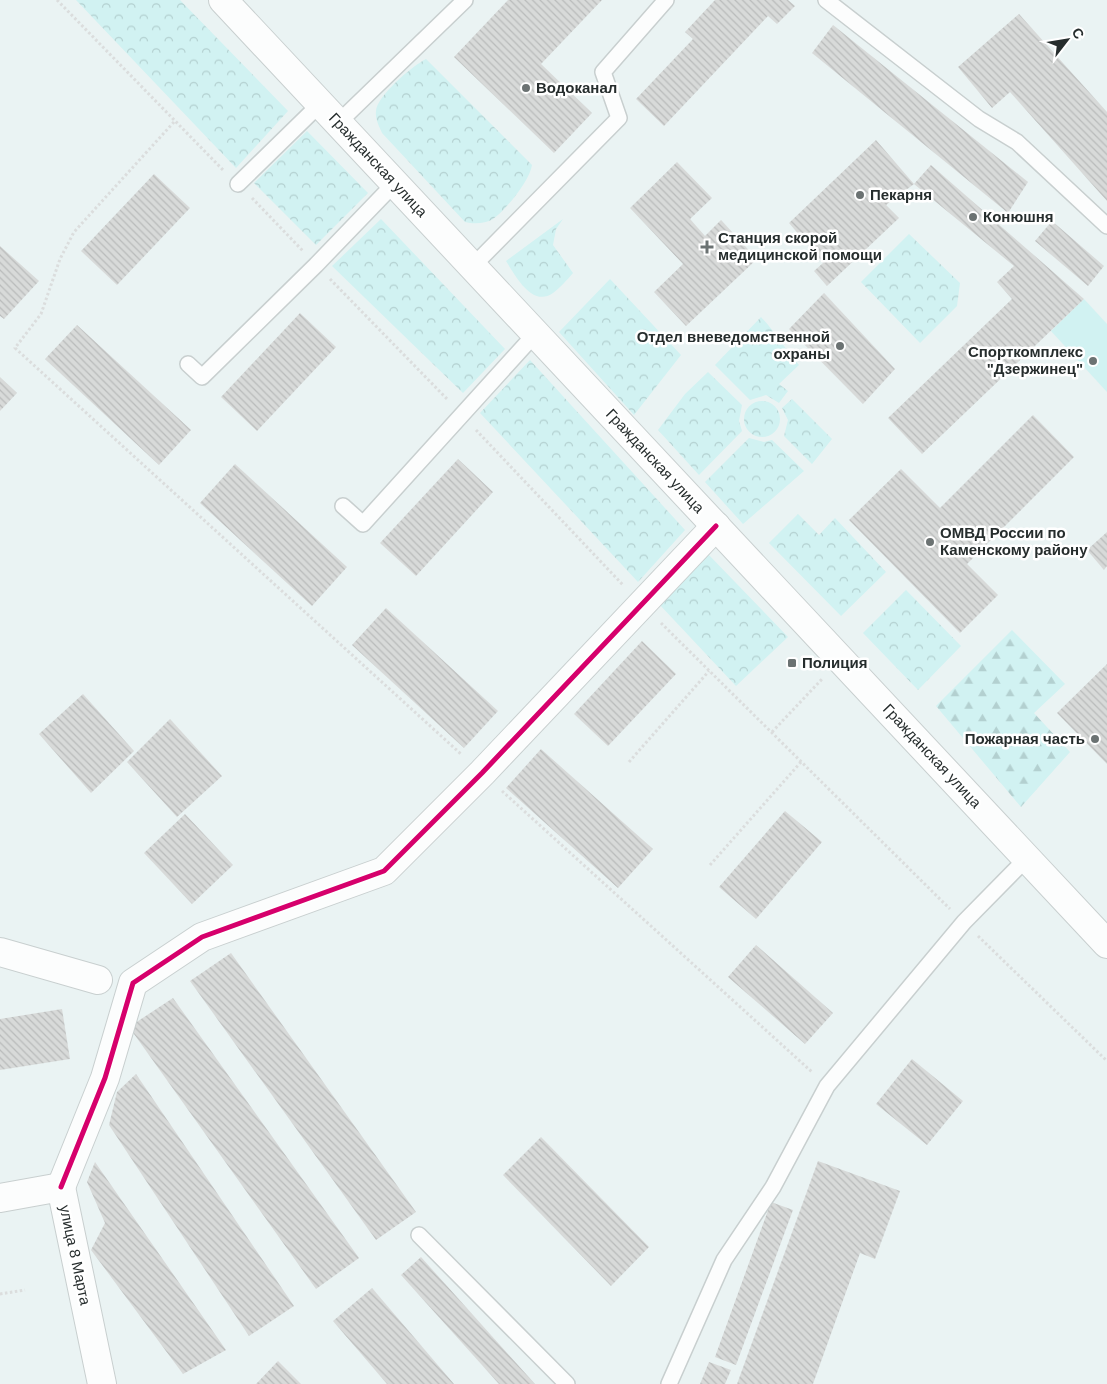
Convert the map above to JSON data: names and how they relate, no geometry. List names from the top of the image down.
{
  "streets": {
    "street": ["Гражданская улица", "улица 8 Марта"]
  },
  "places": {
    "other": [
      "Водоканал",
      "Пекарня",
      "Конюшня",
      "Отдел вневедомственной охраны",
      "Спорткомплекс \"Дзержинец\"",
      "ОМВД России по Каменскому району",
      "Пожарная часть"
    ],
    "health": ["Станция скорой медицинской помощи"],
    "transit": ["Полиция"]
  },
  "north": "top right"
}
